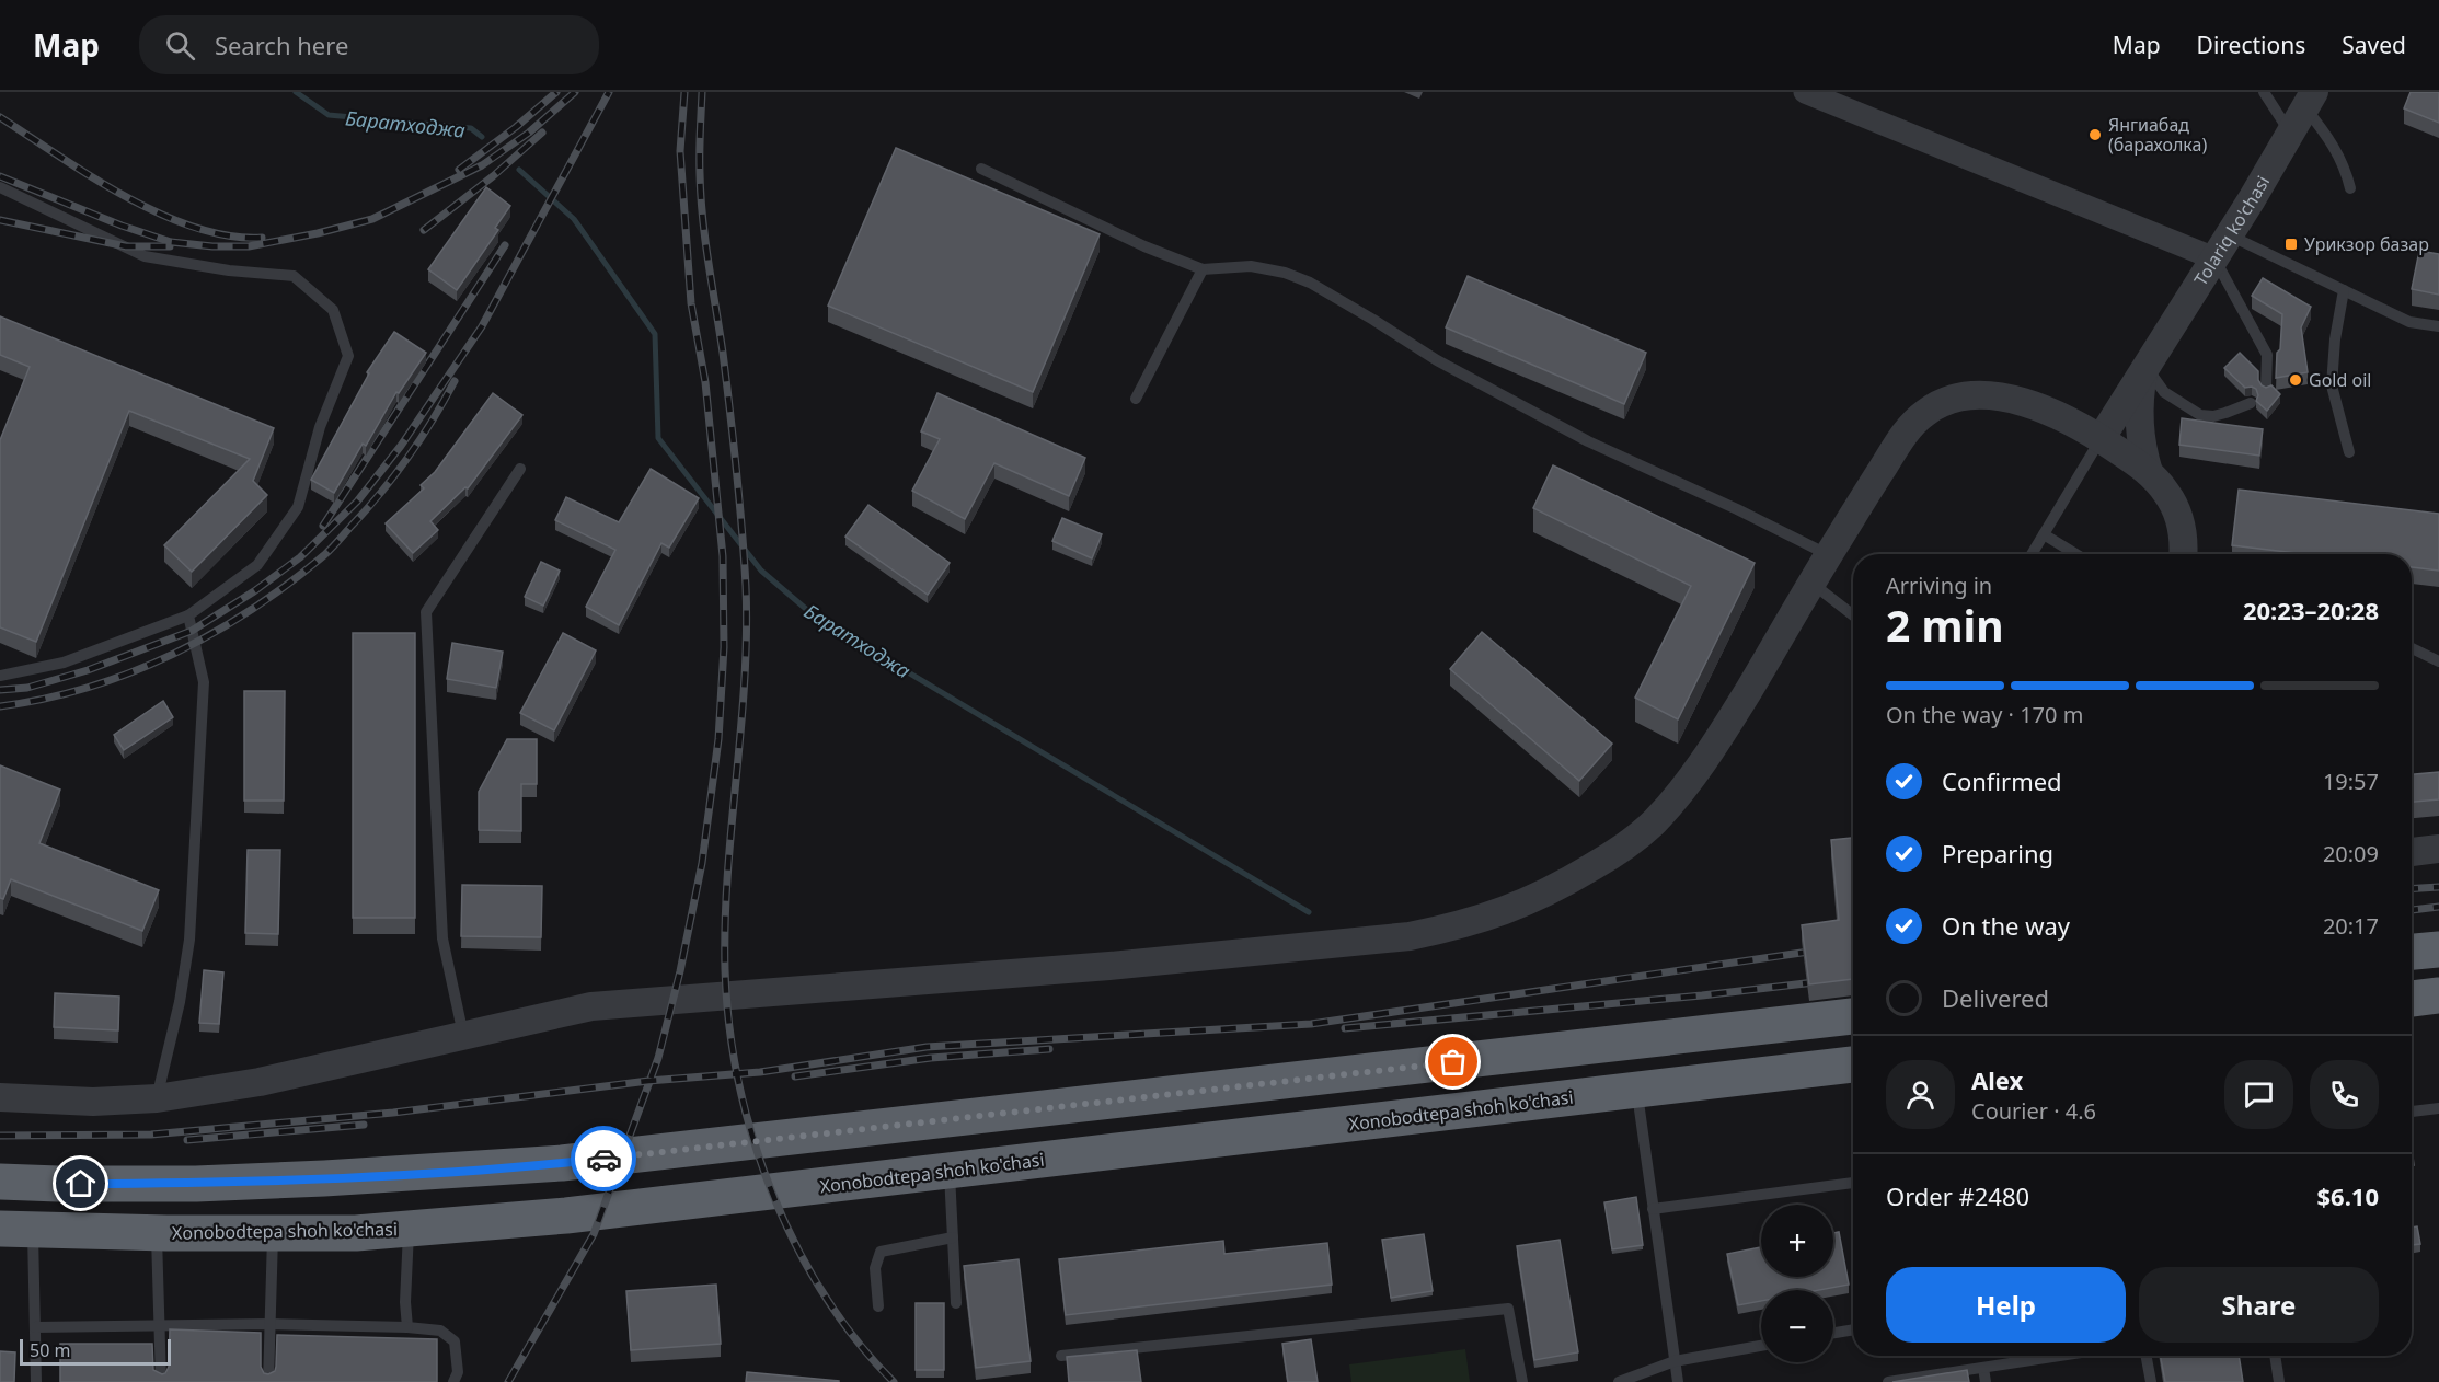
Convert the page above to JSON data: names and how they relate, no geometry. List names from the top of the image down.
{
  "streets": {
    "highway": ["Xonobodtepa shoh ko'chasi"],
    "street": ["Tolariq ko'chasi"]
  },
  "water": ["Баратходжа"],
  "places": {
    "other": ["Янгиабад (барахолка)", "Gold oil"],
    "transit": ["Урикзор базар"]
  },
  "scale_bar": "50 m",
  "page": {
    "header": "Map",
    "search": "Search here",
    "nav": ["Map", "Directions", "Saved"],
    "heading": ["2 min", "Arriving in", "20:23–20:28"],
    "panel": [
      "Alex",
      "Courier · 4.6",
      "Order #2480",
      "$6.10"
    ],
    "bar": "On the way · 170 m",
    "list": [
      ["Confirmed", "19:57"],
      ["Preparing", "20:09"],
      ["On the way", "20:17"],
      "Delivered"
    ],
    "map_buttons": ["+", "−"],
    "buttons": ["Help", "Share"],
    "scale": "50 m"
  }
}
